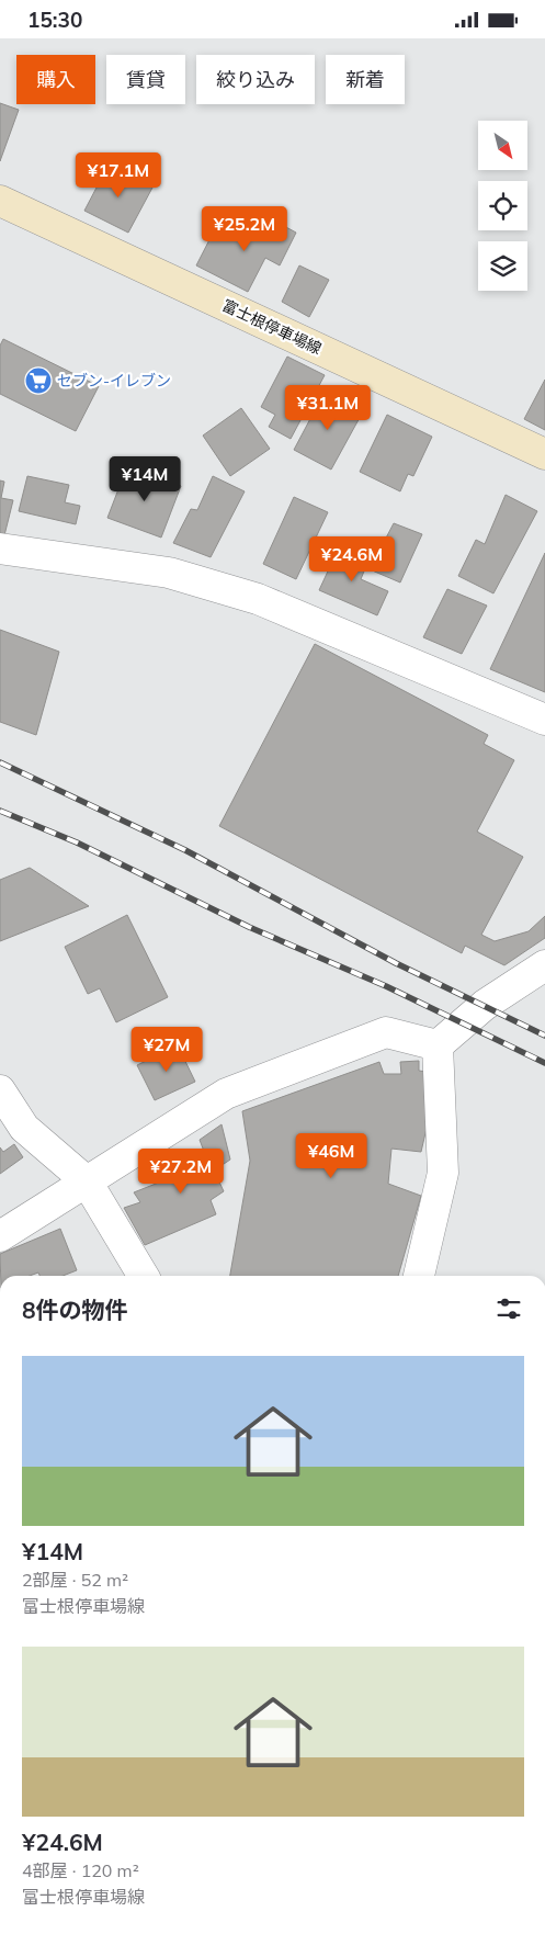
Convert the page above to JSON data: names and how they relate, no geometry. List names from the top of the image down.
{
  "streets": {
    "main road": ["富士根停車場線"]
  },
  "places": {
    "supermarket": ["セブン-イレブン"]
  },
  "north": "bottom right",
  "page": {
    "status": "15:30",
    "chip": [
      "購入",
      "賃貸",
      "絞り込み",
      "新着"
    ],
    "price": [
      "¥17.1M",
      "¥25.2M",
      "¥31.1M",
      "¥14M",
      "¥24.6M",
      "¥27M",
      "¥46M",
      "¥27.2M"
    ],
    "heading": "8件の物件",
    "list": [
      {
        "name": "¥14M",
        "note": "2部屋 · 52 m² · 富士根停車場線"
      },
      {
        "name": "¥24.6M",
        "note": "4部屋 · 120 m² · 富士根停車場線"
      }
    ]
  }
}
